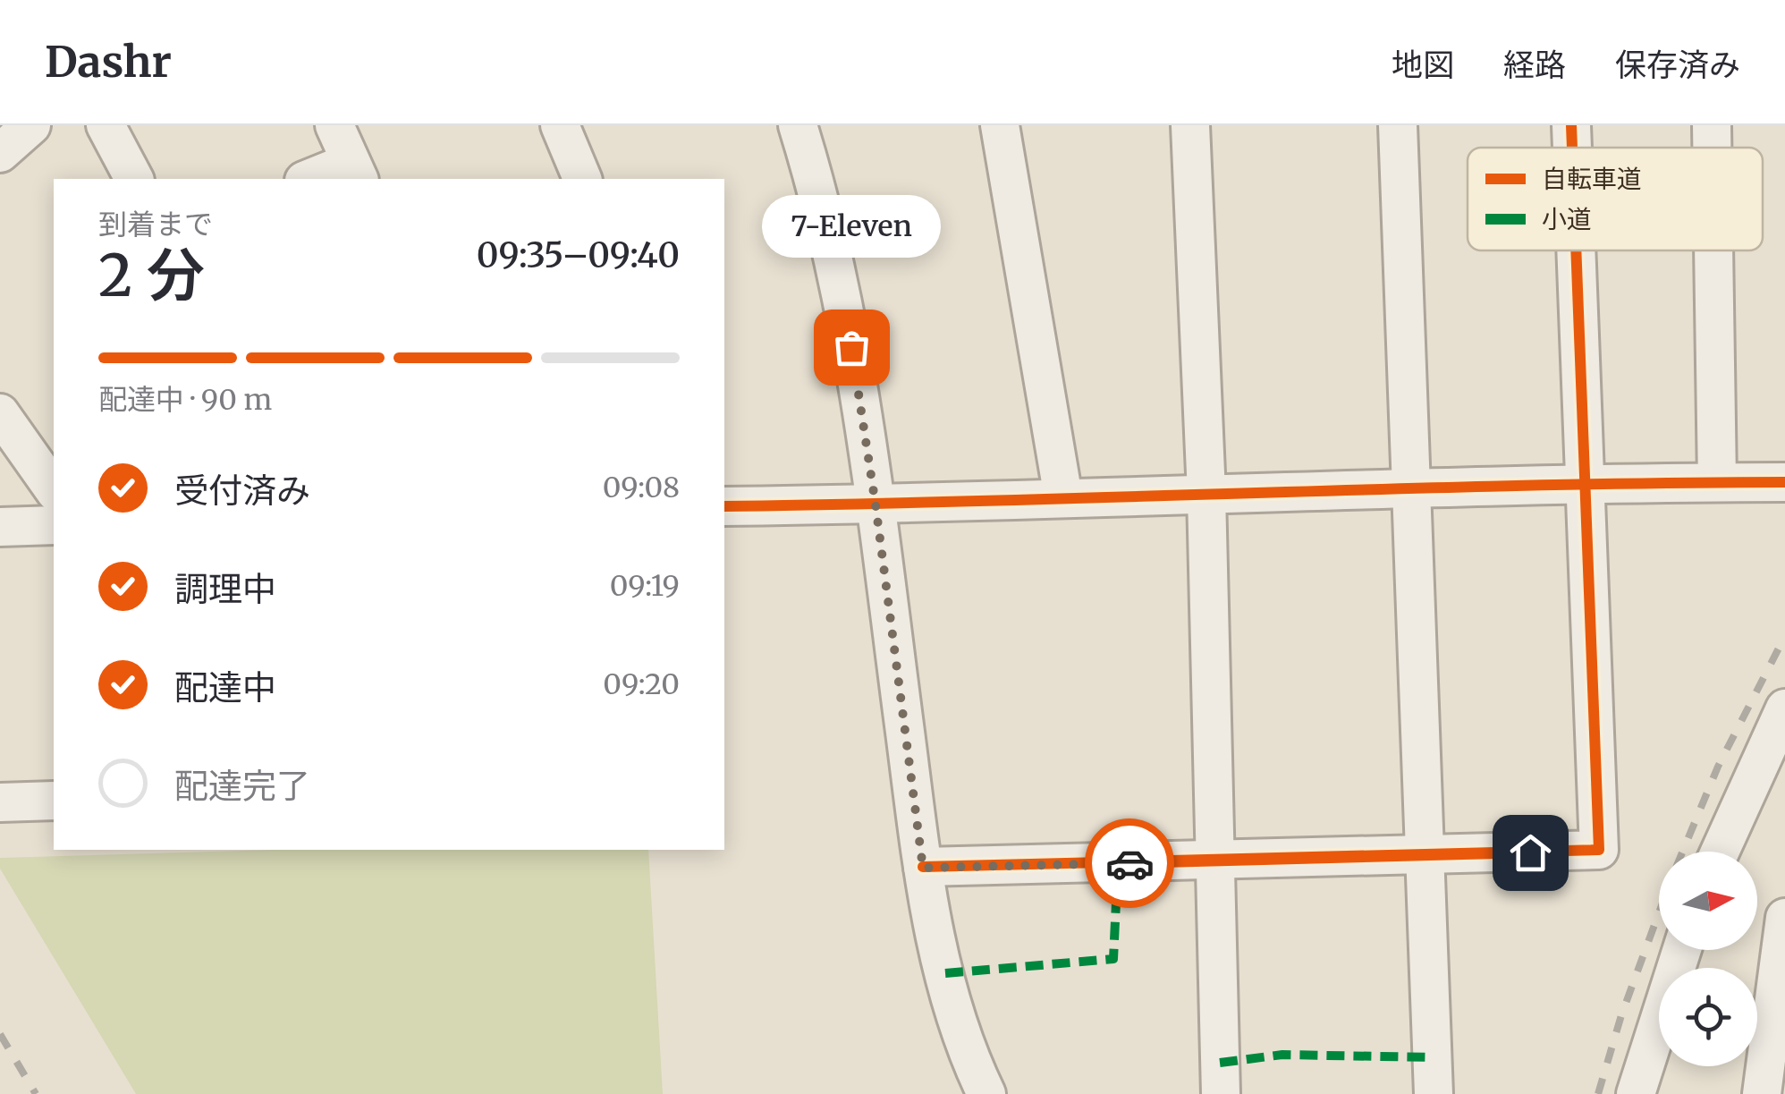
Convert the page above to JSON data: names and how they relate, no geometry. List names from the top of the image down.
{
  "places": ["7-Eleven"],
  "legend": ["自転車道", "小道"],
  "north": "right",
  "page": {
    "header": "Dashr",
    "nav": ["地図", "経路", "保存済み"],
    "heading": ["2 分", "到着まで", "09:35–09:40"],
    "bubble": "7-Eleven",
    "bar": "配達中 · 90 m",
    "list": [
      ["受付済み", "09:08"],
      ["調理中", "09:19"],
      ["配達中", "09:20"],
      "配達完了"
    ]
  }
}
